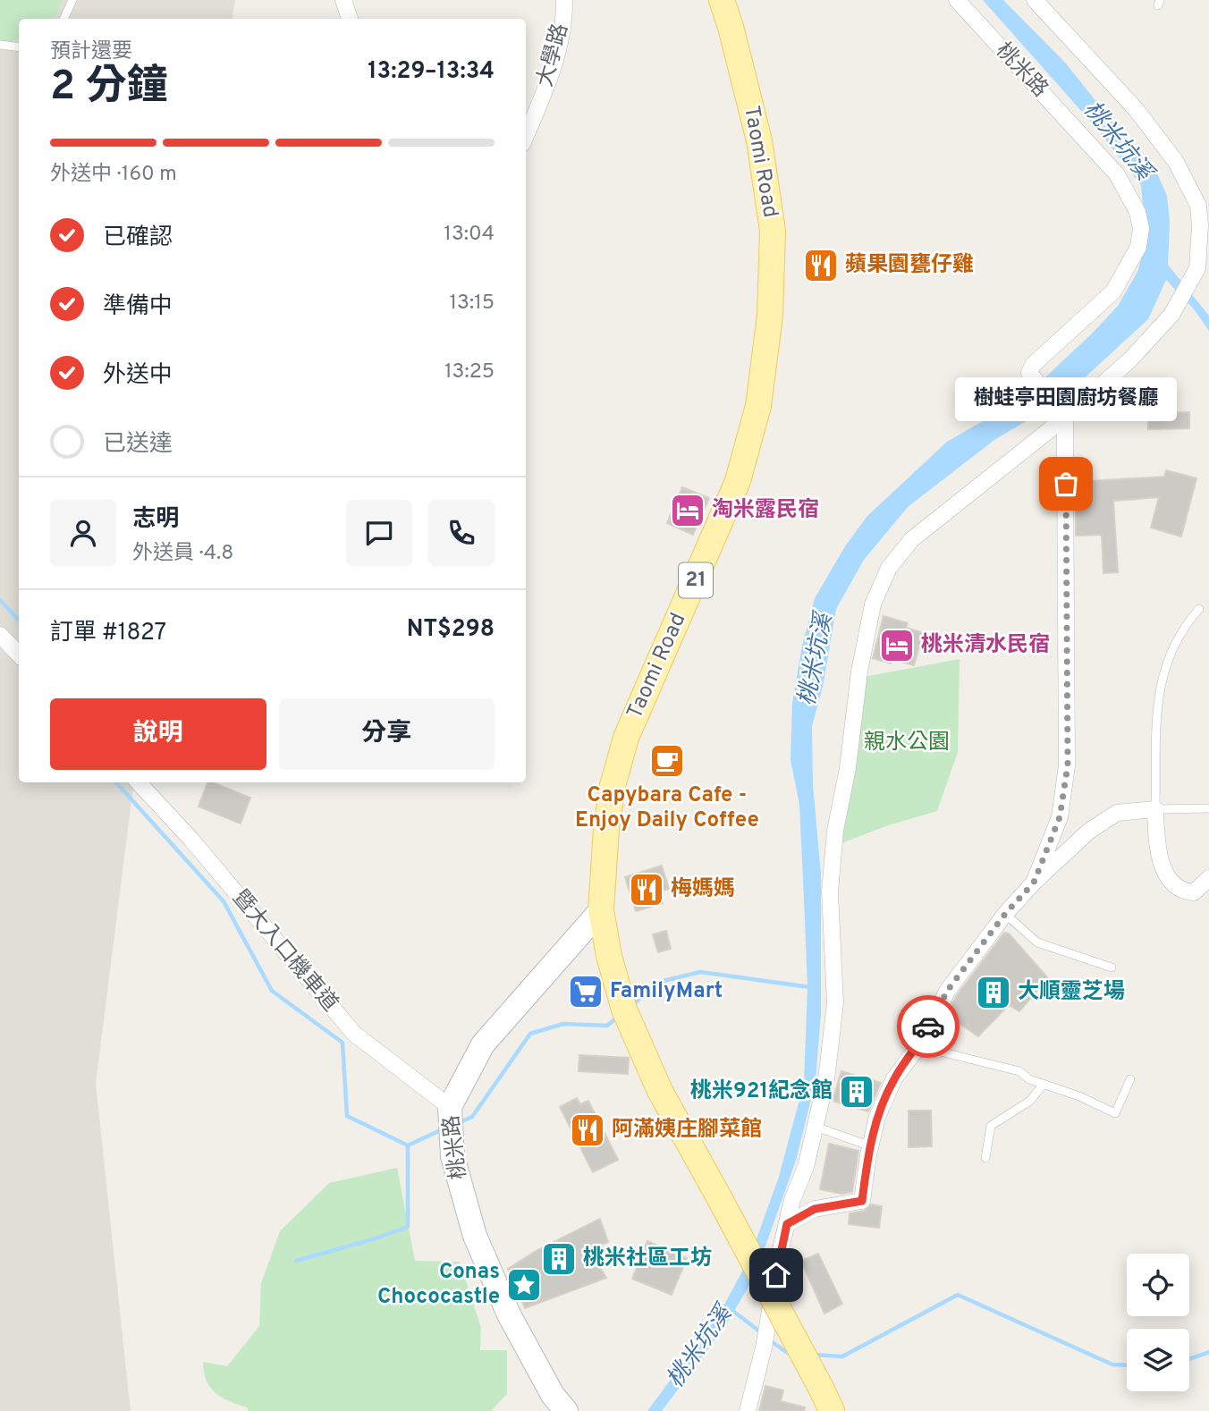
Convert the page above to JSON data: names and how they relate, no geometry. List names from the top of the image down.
{
  "streets": {
    "main road": ["Taomi Road", "21"],
    "street": ["大學路", "桃米路", "暨大入口機車道"]
  },
  "crossings": [
    ["桃米路", "Taomi Road"],
    ["桃米路", "21"],
    ["桃米路", "暨大入口機車道"],
    ["Taomi Road", "21"]
  ],
  "water": ["桃米坑溪"],
  "parks": ["親水公園"],
  "places": {
    "restaurant": ["蘋果園甕仔雞", "梅媽媽", "阿滿姨庄腳菜館"],
    "other": ["樹蛙亭田園廚坊餐廳"],
    "hotel": ["淘米露民宿", "桃米清水民宿"],
    "cafe": ["Capybara Cafe - Enjoy Daily Coffee"],
    "supermarket": ["FamilyMart"],
    "building": ["大順靈芝場", "桃米921紀念館", "桃米社區工坊"],
    "place": ["Conas Chococastle"]
  },
  "page": {
    "heading": ["2 分鐘", "預計還要", "13:29–13:34"],
    "panel": [
      "志明",
      "外送員 · 4.8",
      "訂單 #1827",
      "NT$298"
    ],
    "bar": "外送中 · 160 m",
    "list": [
      ["已確認", "13:04"],
      ["準備中", "13:15"],
      ["外送中", "13:25"],
      "已送達"
    ],
    "bubble": "樹蛙亭田園廚坊餐廳",
    "buttons": ["說明", "分享"]
  }
}
